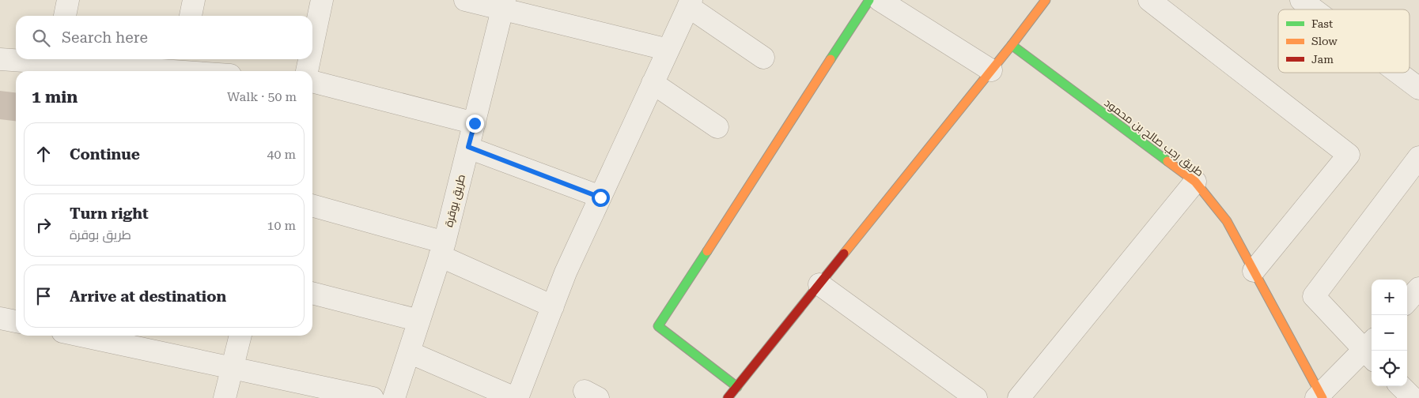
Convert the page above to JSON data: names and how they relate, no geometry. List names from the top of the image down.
{
  "streets": {
    "street": ["طريق رجب صالح بن محمود", "طريق بوقرة"]
  },
  "legend": ["Fast", "Slow", "Jam"],
  "page": {
    "search": "Search here",
    "heading": ["1 min", "Walk · 50 m"],
    "list": [
      ["Continue", "40 m"],
      ["Turn right", "طريق بوقرة", "10 m"],
      "Arrive at destination"
    ],
    "map_buttons": ["+", "−"]
  }
}
